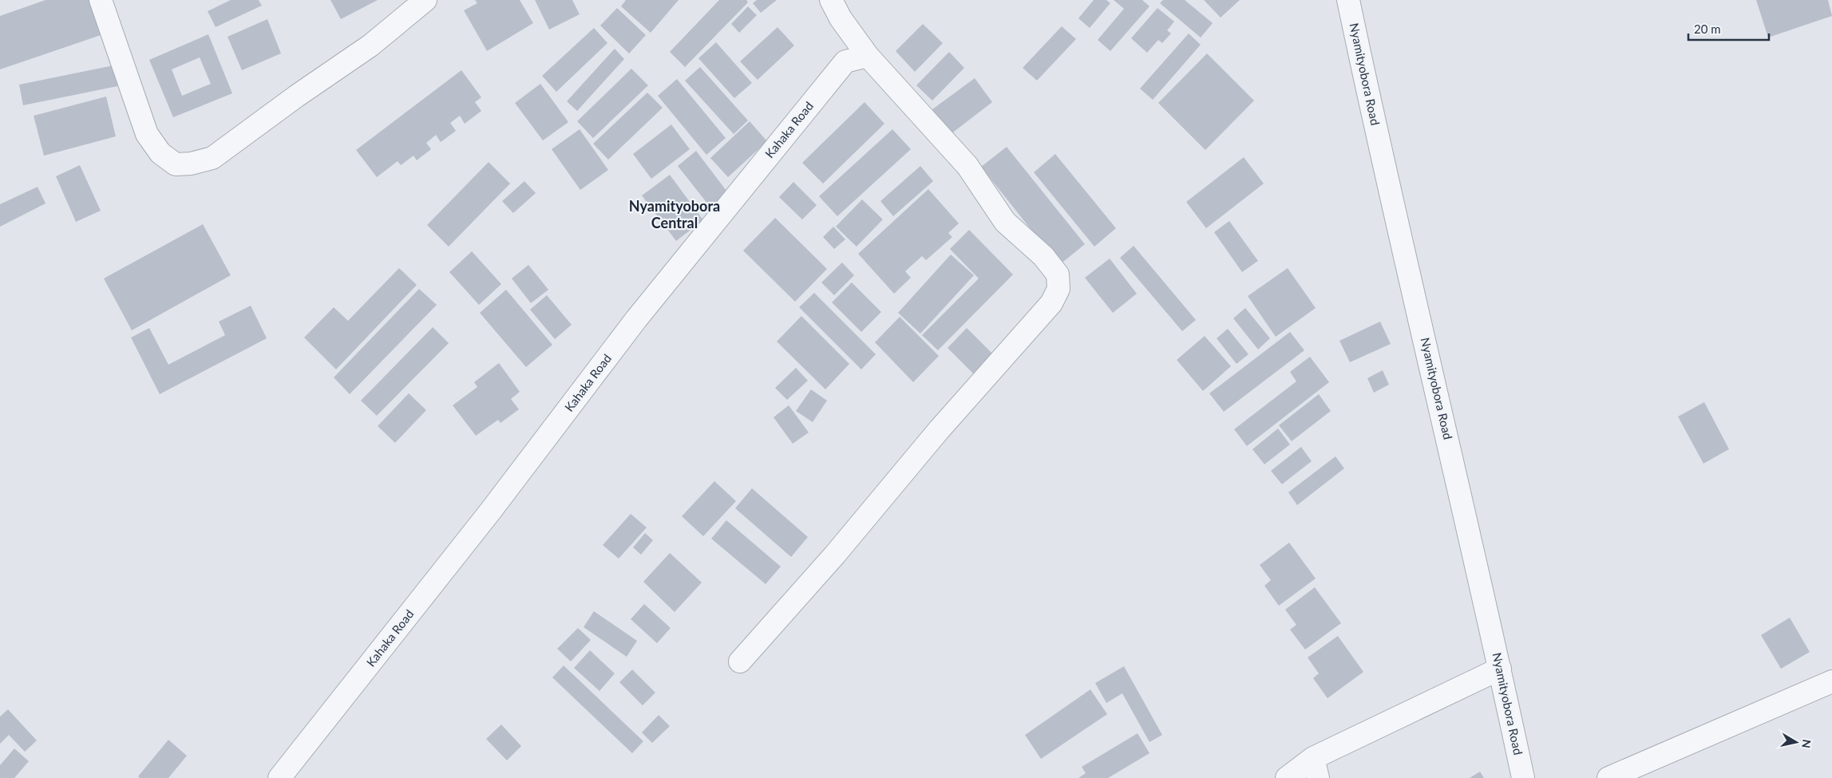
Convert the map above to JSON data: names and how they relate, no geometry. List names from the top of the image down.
{
  "streets": {
    "street": ["Nyamityobora Road", "Kahaka Road"]
  },
  "districts": ["Nyamityobora Central"],
  "scale_bar": "20 m",
  "north": "right"
}
